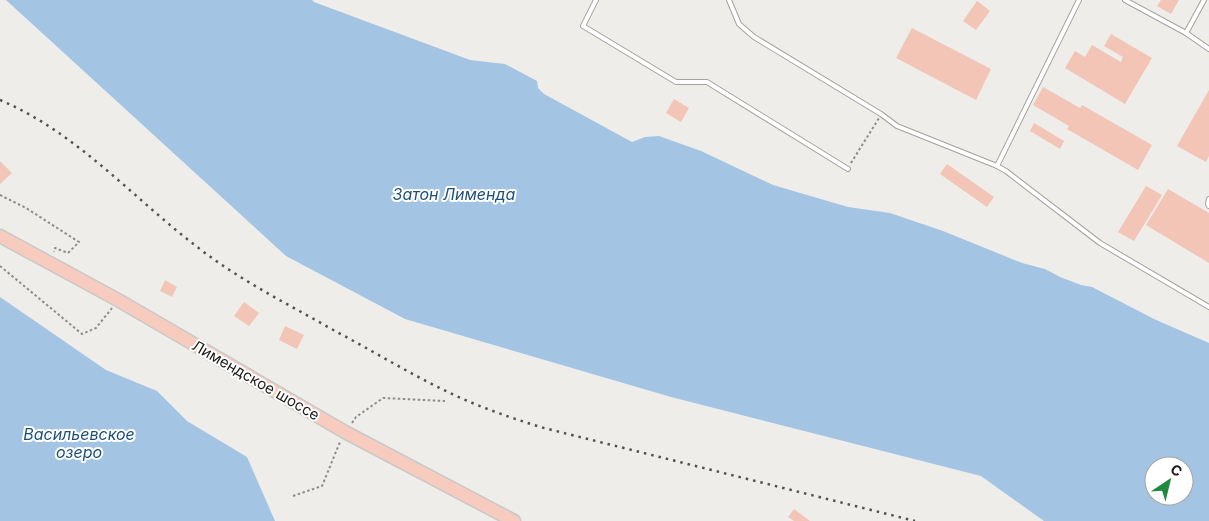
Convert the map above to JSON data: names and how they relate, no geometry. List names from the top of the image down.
{
  "streets": {
    "main road": ["Лимендское шоссе"]
  },
  "water": ["Затон Лименда", "Васильевское озеро"],
  "north": "top right"
}
